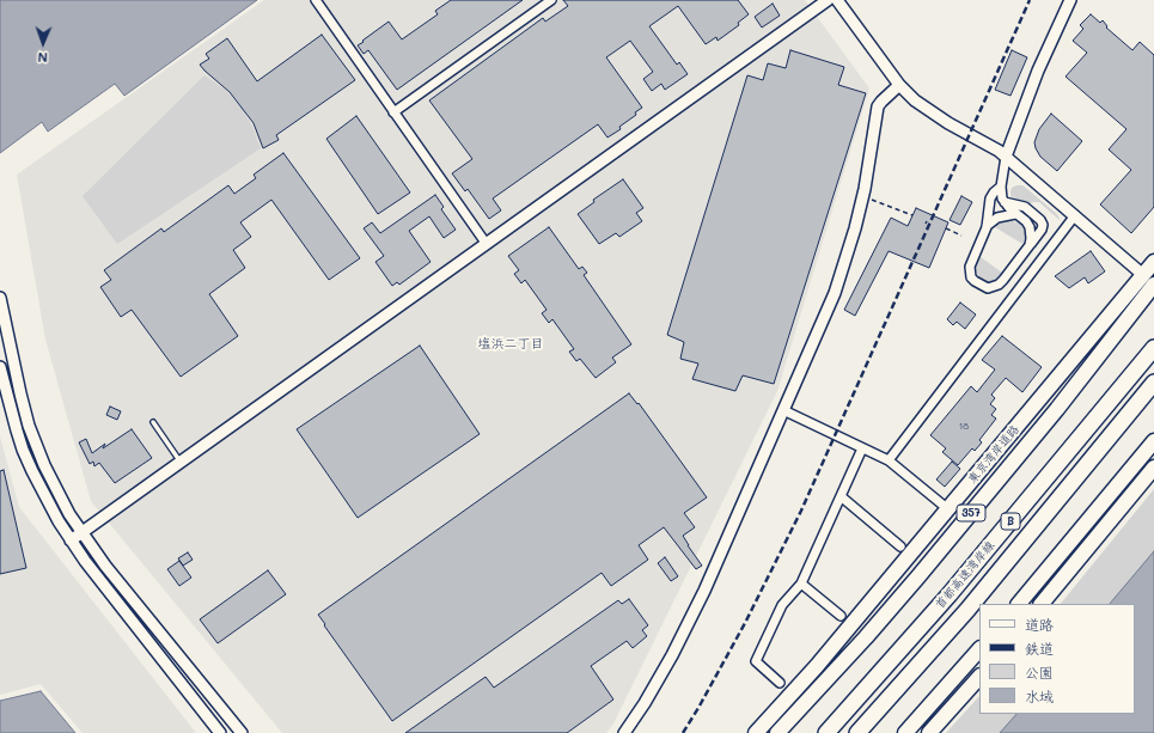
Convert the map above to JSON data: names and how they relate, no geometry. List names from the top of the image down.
{
  "streets": {
    "highway": [
      "東京湾岸道路",
      "357",
      "B",
      "首都高速湾岸線"
    ]
  },
  "districts": ["塩浜二丁目"],
  "house_numbers": ["18"],
  "legend": [
    "道路",
    "鉄道",
    "公園",
    "水域"
  ],
  "north": "bottom"
}
